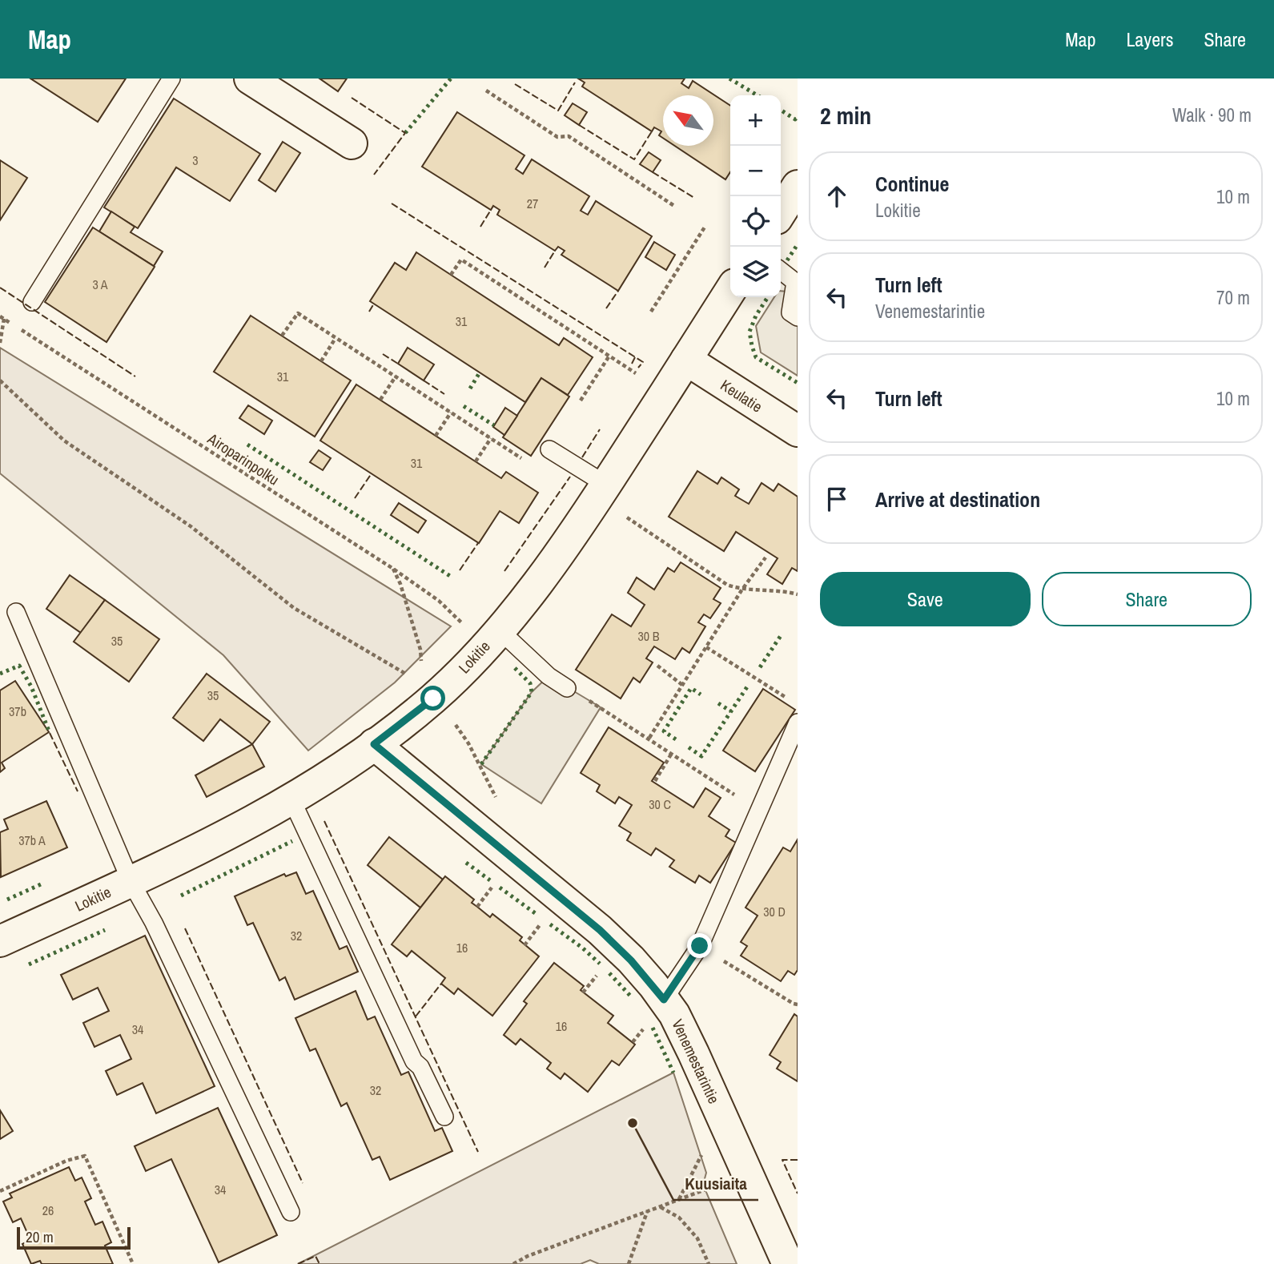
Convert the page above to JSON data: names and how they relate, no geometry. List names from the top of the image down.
{
  "streets": {
    "street": ["Keulatie", "Lokitie", "Venemestarintie"],
    "path": ["Airoparinpolku"]
  },
  "crossings": [
    ["Keulatie", "Lokitie"],
    ["Lokitie", "Venemestarintie"]
  ],
  "places": ["Kuusiaita"],
  "house_numbers": [
    "3",
    "27",
    "3 A",
    "31",
    "31",
    "31",
    "30 B",
    "35",
    "35",
    "37b",
    "30 C",
    "37b A",
    "30 D",
    "32",
    "16",
    "16",
    "34",
    "32",
    "34",
    "26"
  ],
  "scale_bar": "20 m",
  "north": "top left",
  "page": {
    "header": "Map",
    "nav": ["Map", "Layers", "Share"],
    "heading": ["2 min", "Walk · 90 m"],
    "map_buttons": ["+", "−"],
    "list": [
      ["Continue", "Lokitie", "10 m"],
      ["Turn left", "Venemestarintie", "70 m"],
      ["Turn left", "10 m"],
      "Arrive at destination"
    ],
    "buttons": ["Save", "Share"],
    "scale": "20 m"
  }
}
